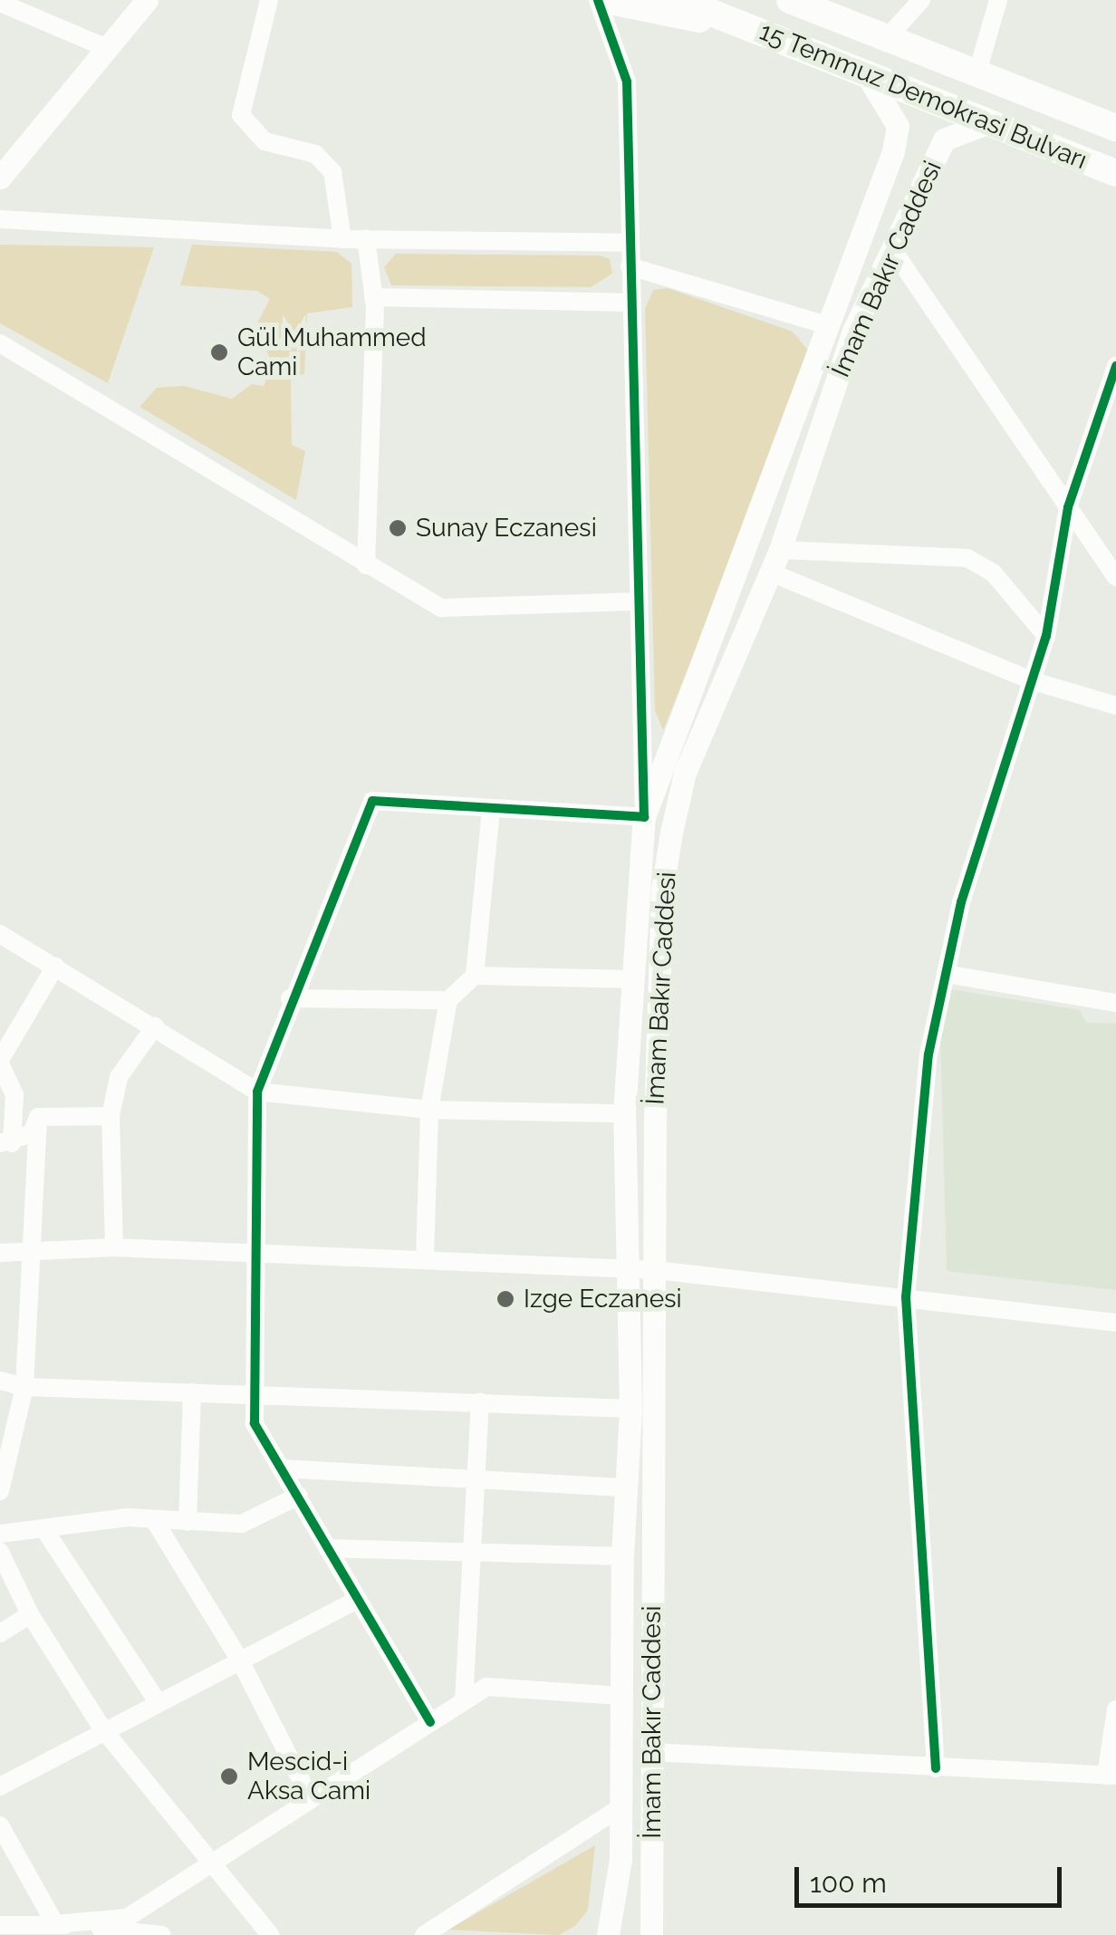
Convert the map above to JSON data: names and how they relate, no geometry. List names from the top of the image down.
{
  "streets": {
    "highway": ["15 Temmuz Demokrasi Bulvarı"],
    "main road": ["İmam Bakır Caddesi"]
  },
  "crossings": [
    ["15 Temmuz Demokrasi Bulvarı", "İmam Bakır Caddesi"]
  ],
  "places": [
    "Gül Muhammed Cami",
    "Sunay Eczanesi",
    "Izge Eczanesi",
    "Mescid-i Aksa Cami"
  ],
  "scale_bar": "100 m"
}
